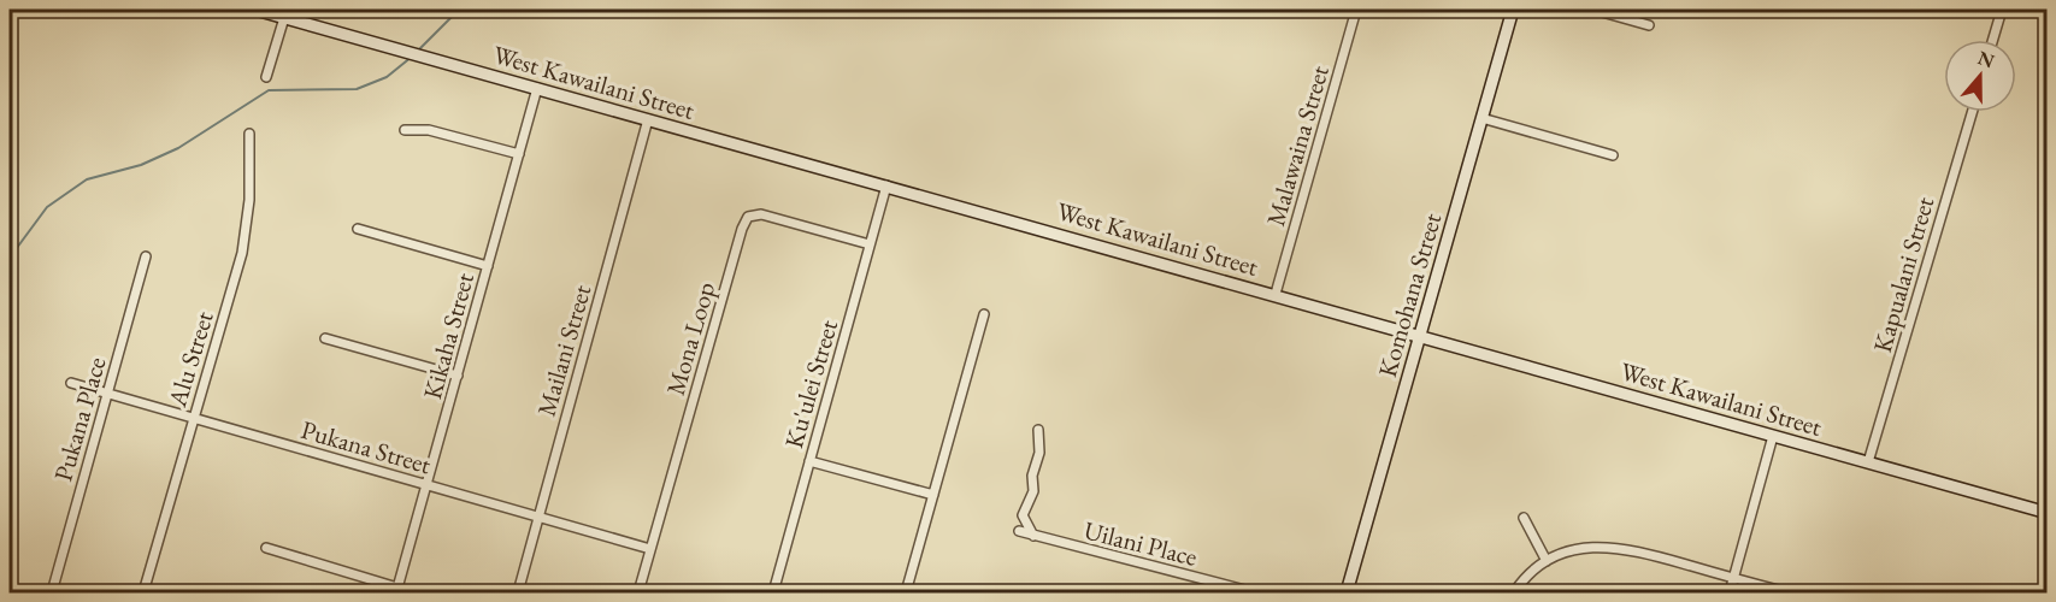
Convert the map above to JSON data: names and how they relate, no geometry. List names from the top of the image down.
{
  "streets": {
    "street": [
      "West Kawailani Street",
      "Malawaina Street",
      "Kapualani Street",
      "Komohana Street",
      "Kikaha Street",
      "Mona Loop",
      "Mailani Street",
      "Alu Street",
      "Ku'ulei Street",
      "Pukana Place",
      "Pukana Street",
      "Uilani Place"
    ]
  },
  "crossings": [
    ["West Kawailani Street", "Malawaina Street"],
    ["West Kawailani Street", "Kapualani Street"],
    ["West Kawailani Street", "Komohana Street"],
    ["West Kawailani Street", "Kikaha Street"],
    ["West Kawailani Street", "Mailani Street"],
    ["West Kawailani Street", "Ku'ulei Street"],
    ["Kikaha Street", "Pukana Street"],
    ["Mona Loop", "Ku'ulei Street"],
    ["Mona Loop", "Pukana Street"],
    ["Mailani Street", "Pukana Street"],
    ["Alu Street", "Pukana Street"],
    ["Pukana Place", "Pukana Street"]
  ],
  "north": "top"
}
